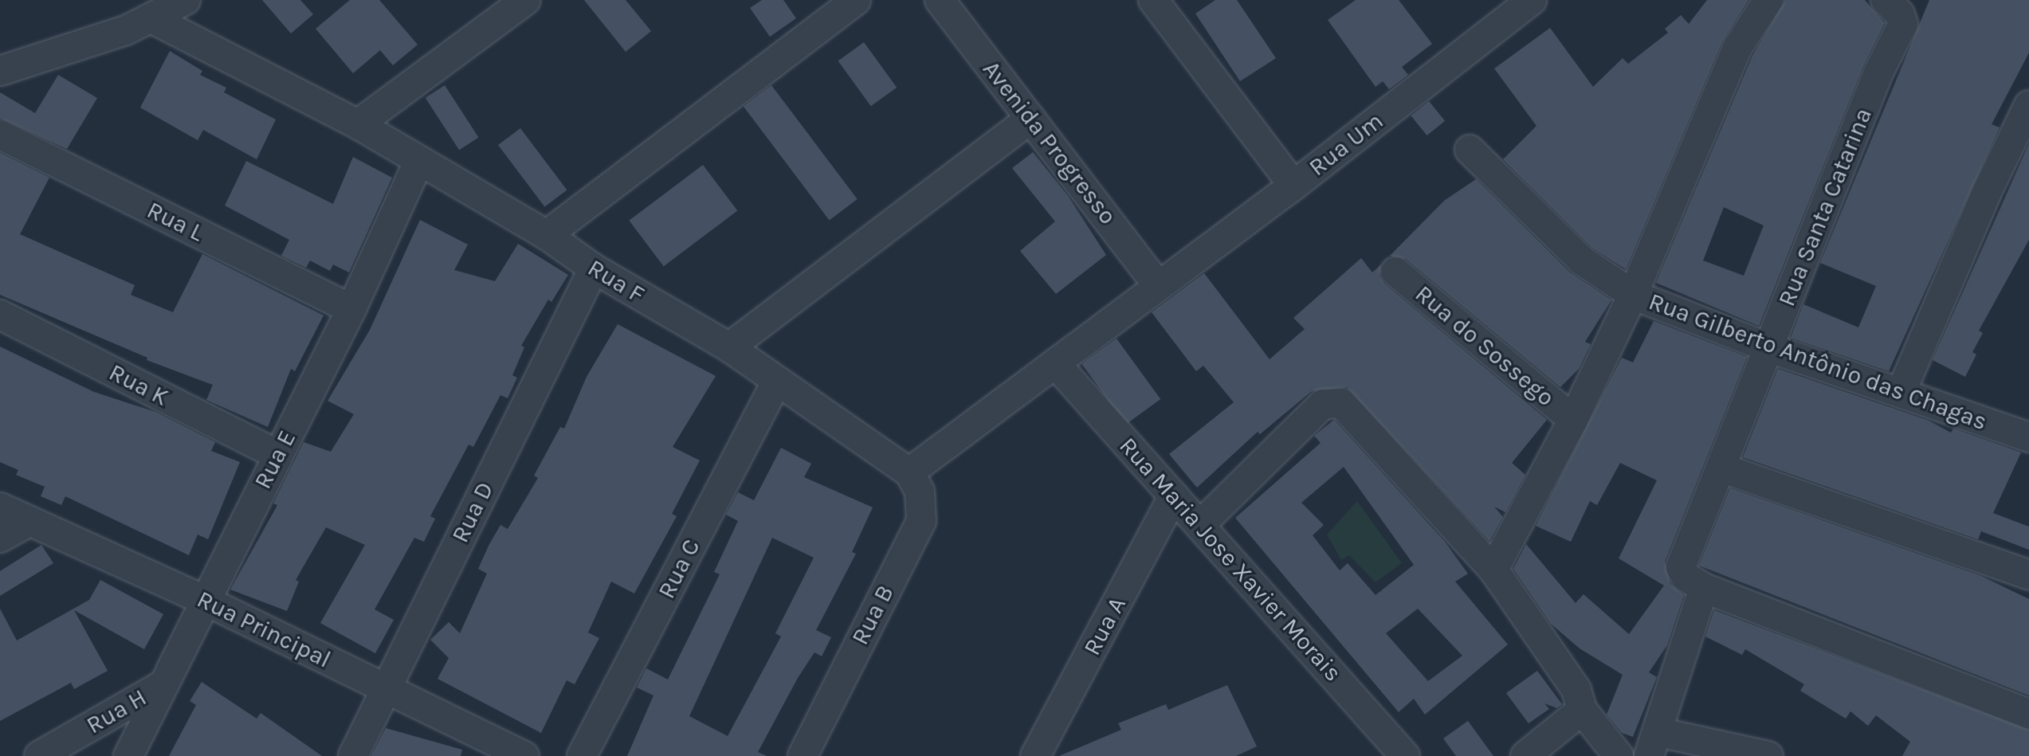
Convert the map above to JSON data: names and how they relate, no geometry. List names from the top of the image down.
{
  "streets": {
    "street": [
      "Avenida Progresso",
      "Rua Um",
      "Rua Santa Catarina",
      "Rua L",
      "Rua F",
      "Rua do Sossego",
      "Rua Gilberto Antônio das Chagas",
      "Rua K",
      "Rua E",
      "Rua D",
      "Rua Maria Jose Xavier Morais",
      "Rua C",
      "Rua B",
      "Rua A",
      "Rua Principal",
      "Rua H"
    ]
  },
  "crossings": [
    ["Avenida Progresso", "Rua Um"],
    ["Rua Um", "Rua Maria Jose Xavier Morais"],
    ["Rua Santa Catarina", "Rua Gilberto Antônio das Chagas"],
    ["Rua L", "Rua E"],
    ["Rua F", "Rua E"],
    ["Rua F", "Rua D"],
    ["Rua F", "Rua C"],
    ["Rua F", "Rua B"],
    ["Rua K", "Rua E"],
    ["Rua E", "Rua Principal"],
    ["Rua E", "Rua H"],
    ["Rua D", "Rua Principal"],
    ["Rua Maria Jose Xavier Morais", "Rua A"]
  ]
}
